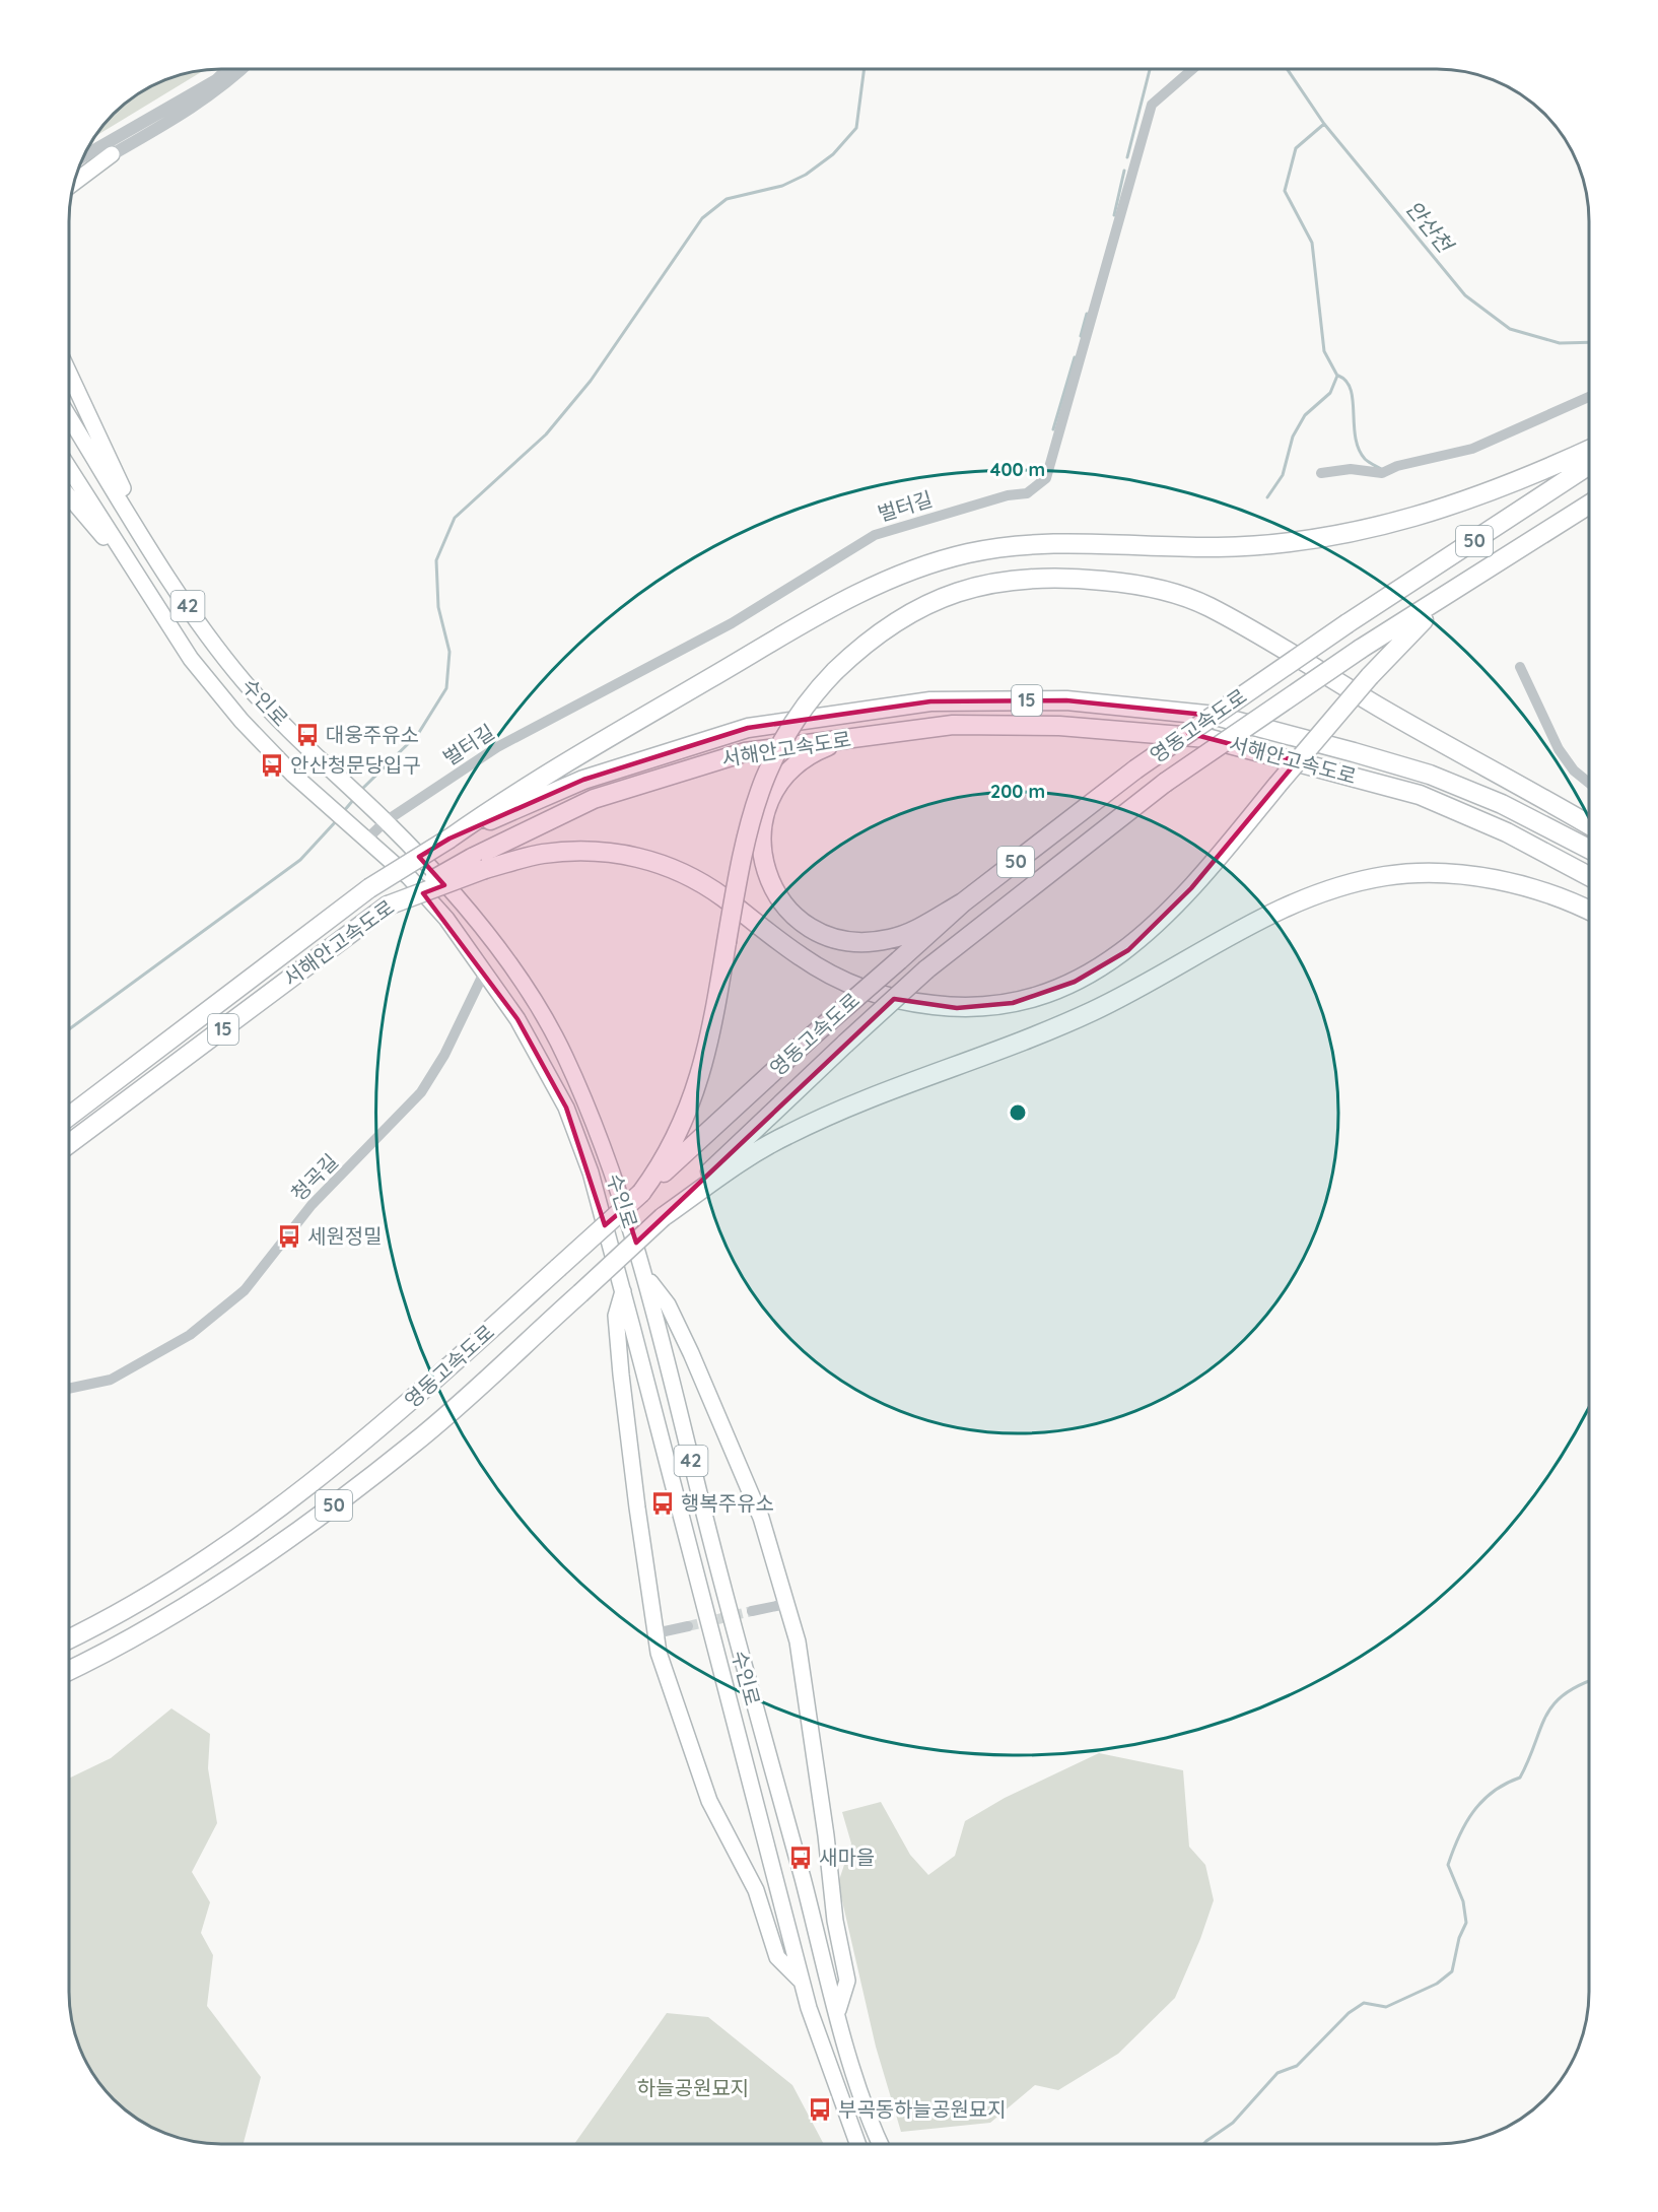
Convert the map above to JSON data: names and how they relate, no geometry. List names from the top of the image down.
{
  "streets": {
    "highway": [
      "50",
      "15",
      "영동고속도로",
      "서해안고속도로"
    ],
    "main road": ["42", "수인로"],
    "street": ["벌터길", "청곡길"]
  },
  "crossings": [
    ["벌터길", "수인로"],
    ["수인로", "청곡길"]
  ],
  "water": ["안산천"],
  "parks": ["하늘공원묘지"],
  "places": {
    "bus stop": [
      "대웅주유소",
      "안산청문당입구",
      "세원정밀",
      "행복주유소",
      "새마을",
      "부곡동하늘공원묘지"
    ]
  },
  "rings": ["400 m", "200 m"]
}
